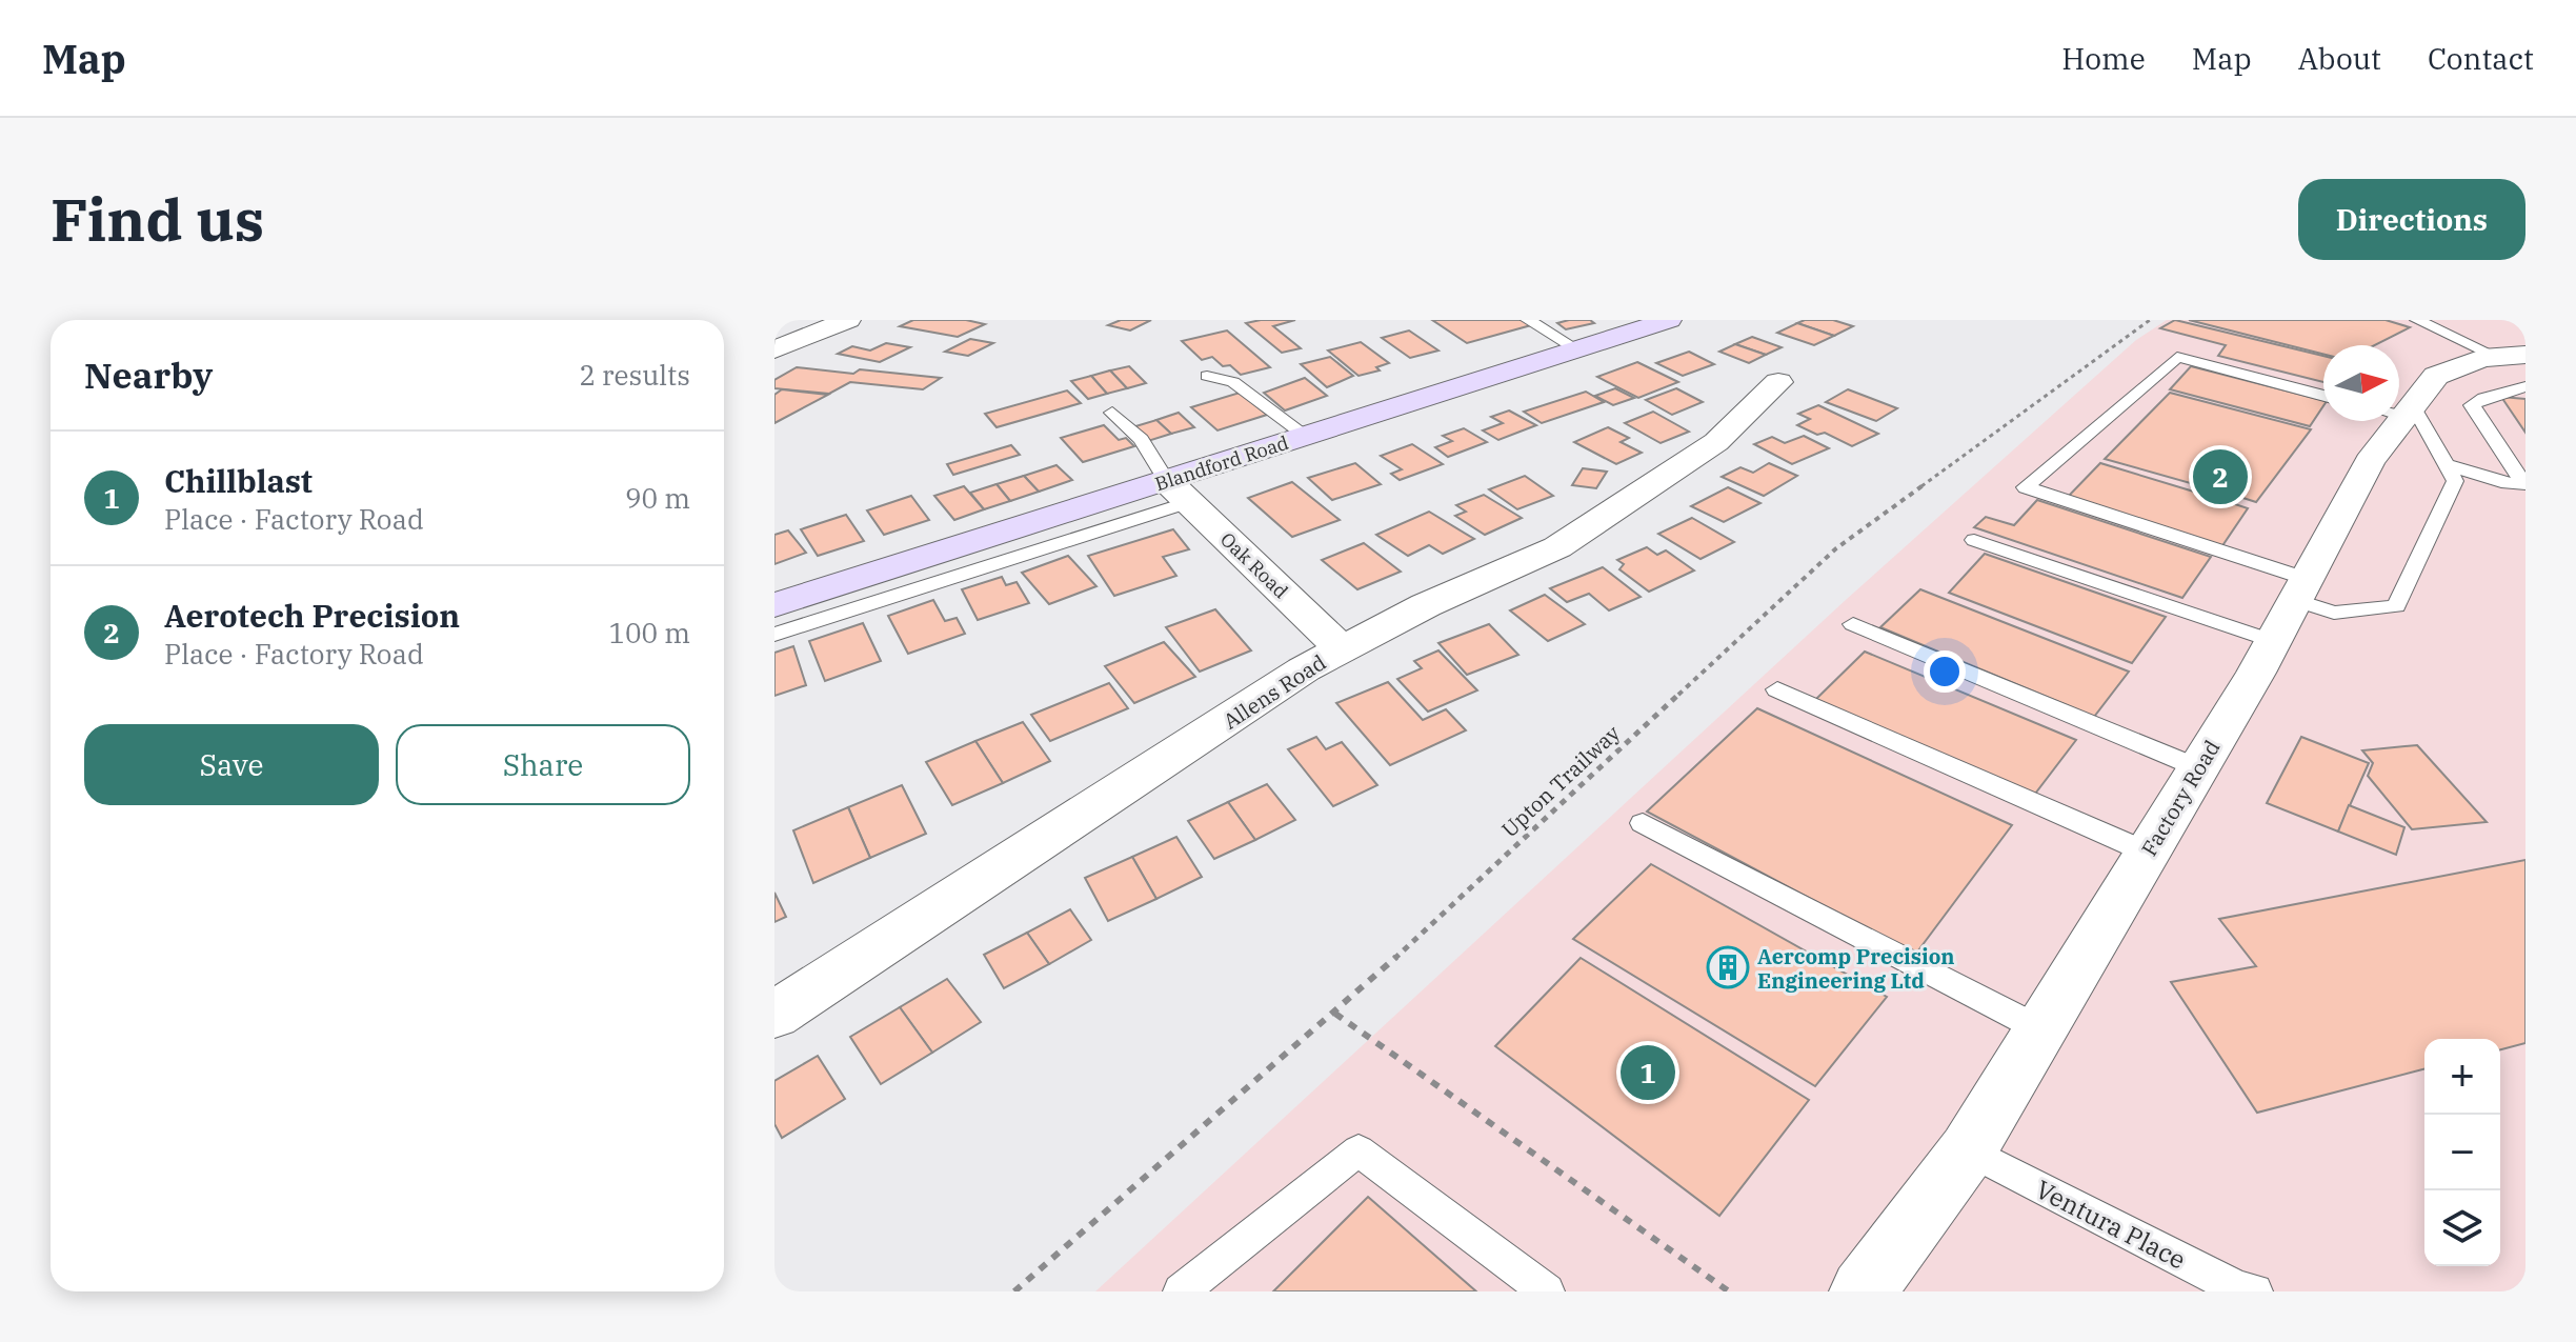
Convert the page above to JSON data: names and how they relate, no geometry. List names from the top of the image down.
{
  "streets": {
    "main road": ["Blandford Road"],
    "street": ["Oak Road", "Allens Road", "Factory Road"],
    "lane": ["Ventura Place"],
    "path": ["Upton Trailway"]
  },
  "crossings": [
    ["Blandford Road", "Oak Road"],
    ["Oak Road", "Allens Road"],
    ["Factory Road", "Ventura Place"]
  ],
  "places": {
    "building": ["Aercomp Precision Engineering Ltd"]
  },
  "north": "right",
  "page": {
    "header": "Map",
    "nav": [
      "Home",
      "Map",
      "About",
      "Contact"
    ],
    "buttons": [
      "Directions",
      ["Save", "Share"]
    ],
    "title": "Find us",
    "heading": ["Nearby", "2 results"],
    "list": [
      {
        "mark": "1",
        "name": "Chillblast",
        "note": "Place · Factory Road",
        "value": "90 m"
      },
      {
        "mark": "2",
        "name": "Aerotech Precision",
        "note": "Place · Factory Road",
        "value": "100 m"
      }
    ],
    "pins": ["2", "1"],
    "map_buttons": ["+", "−"]
  }
}
